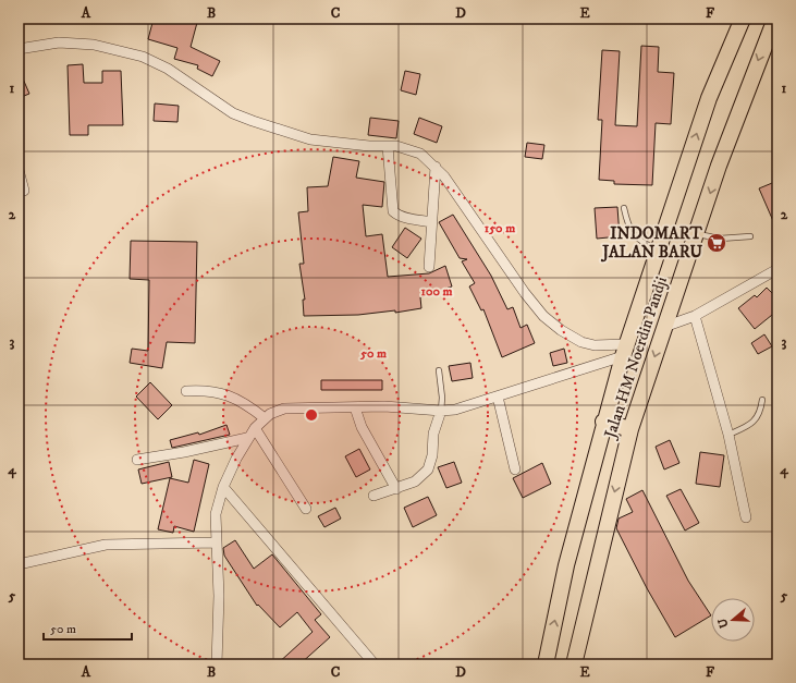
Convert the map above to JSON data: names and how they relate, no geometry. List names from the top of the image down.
{
  "streets": {
    "main road": ["Jalan HM Noerdin Pandji"]
  },
  "places": {
    "supermarket": ["INDOMART JALAN BARU"]
  },
  "scale_bar": "50 m",
  "north": "left",
  "grid": {
    "columns": [
      "A",
      "B",
      "C",
      "D",
      "E",
      "F"
    ],
    "rows": [
      "1",
      "2",
      "3",
      "4",
      "5"
    ]
  },
  "rings": ["150 m", "100 m", "50 m"]
}
